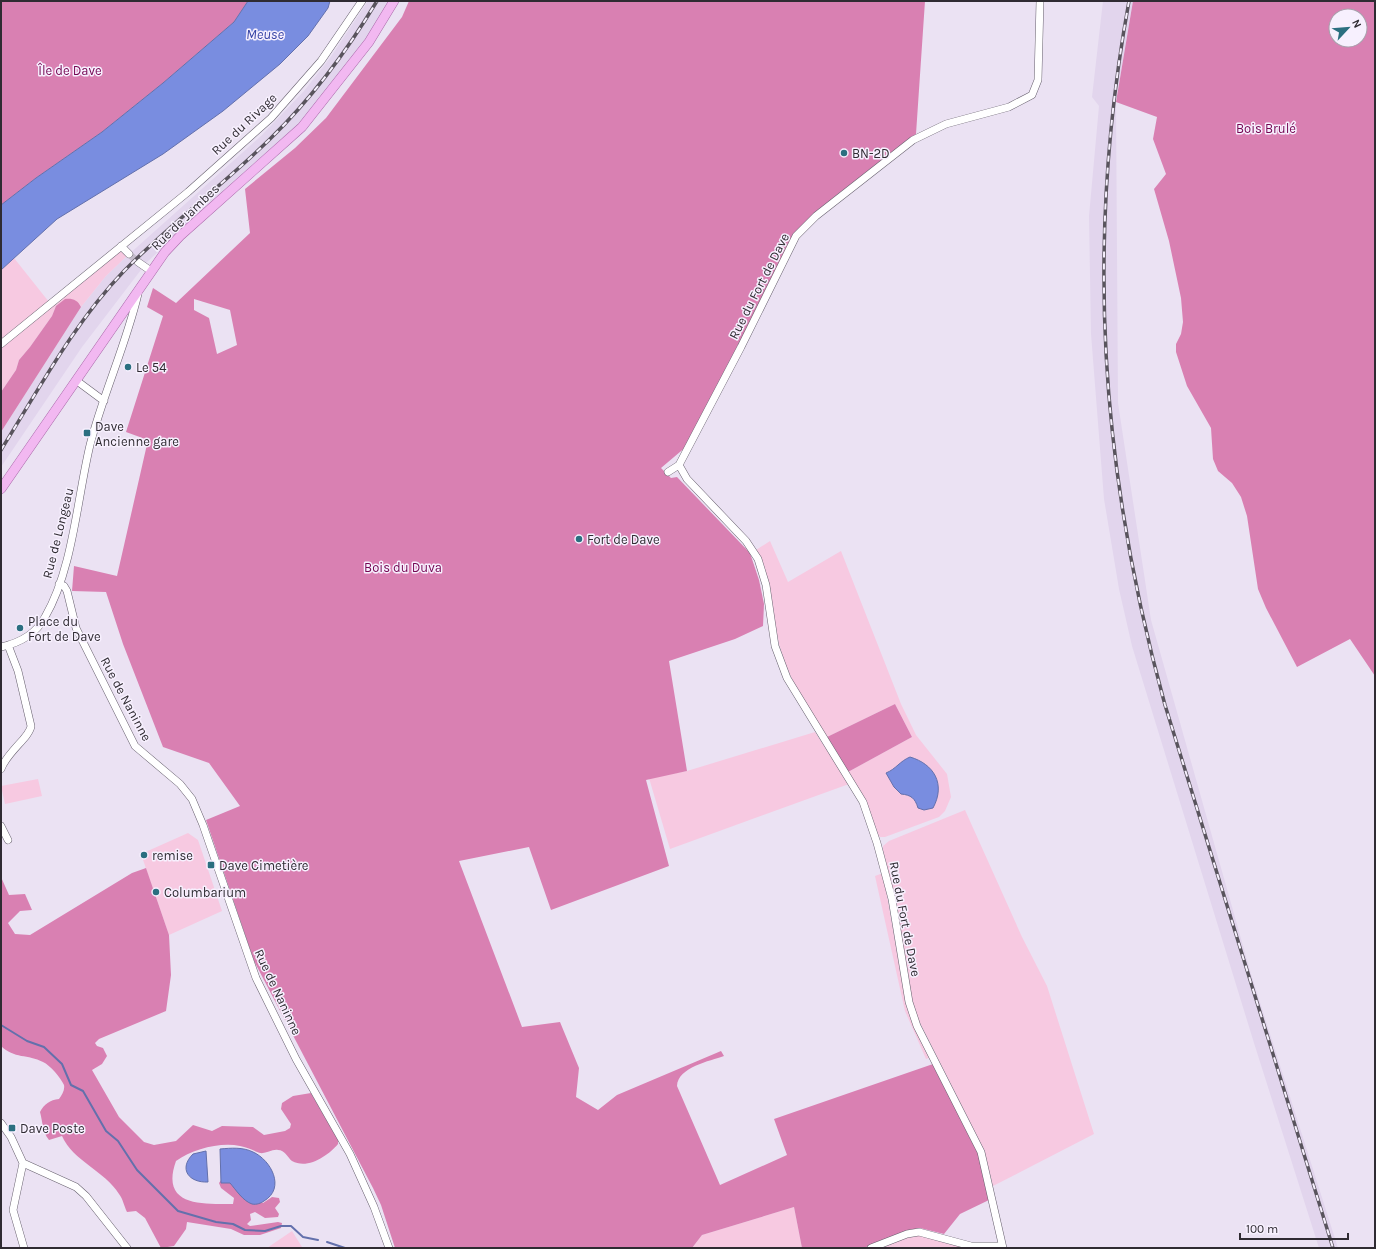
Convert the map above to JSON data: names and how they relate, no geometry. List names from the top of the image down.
{
  "streets": {
    "main road": ["Rue de Jambes"],
    "street": [
      "Rue du Rivage",
      "Rue du Fort de Dave",
      "Rue de Longeau",
      "Rue de Naninne"
    ]
  },
  "crossings": [
    ["Rue de Jambes", "Rue de Longeau"],
    ["Rue de Longeau", "Rue de Naninne"]
  ],
  "water": ["Meuse"],
  "parks": ["Île de Dave", "Bois Brulé", "Bois du Duva"],
  "places": {
    "other": [
      "BN-2D",
      "Le 54",
      "Fort de Dave",
      "Place du Fort de Dave",
      "remise",
      "Columbarium"
    ],
    "transit": ["Dave Ancienne gare", "Dave Cimetière", "Dave Poste"]
  },
  "scale_bar": "100 m",
  "north": "top right"
}
